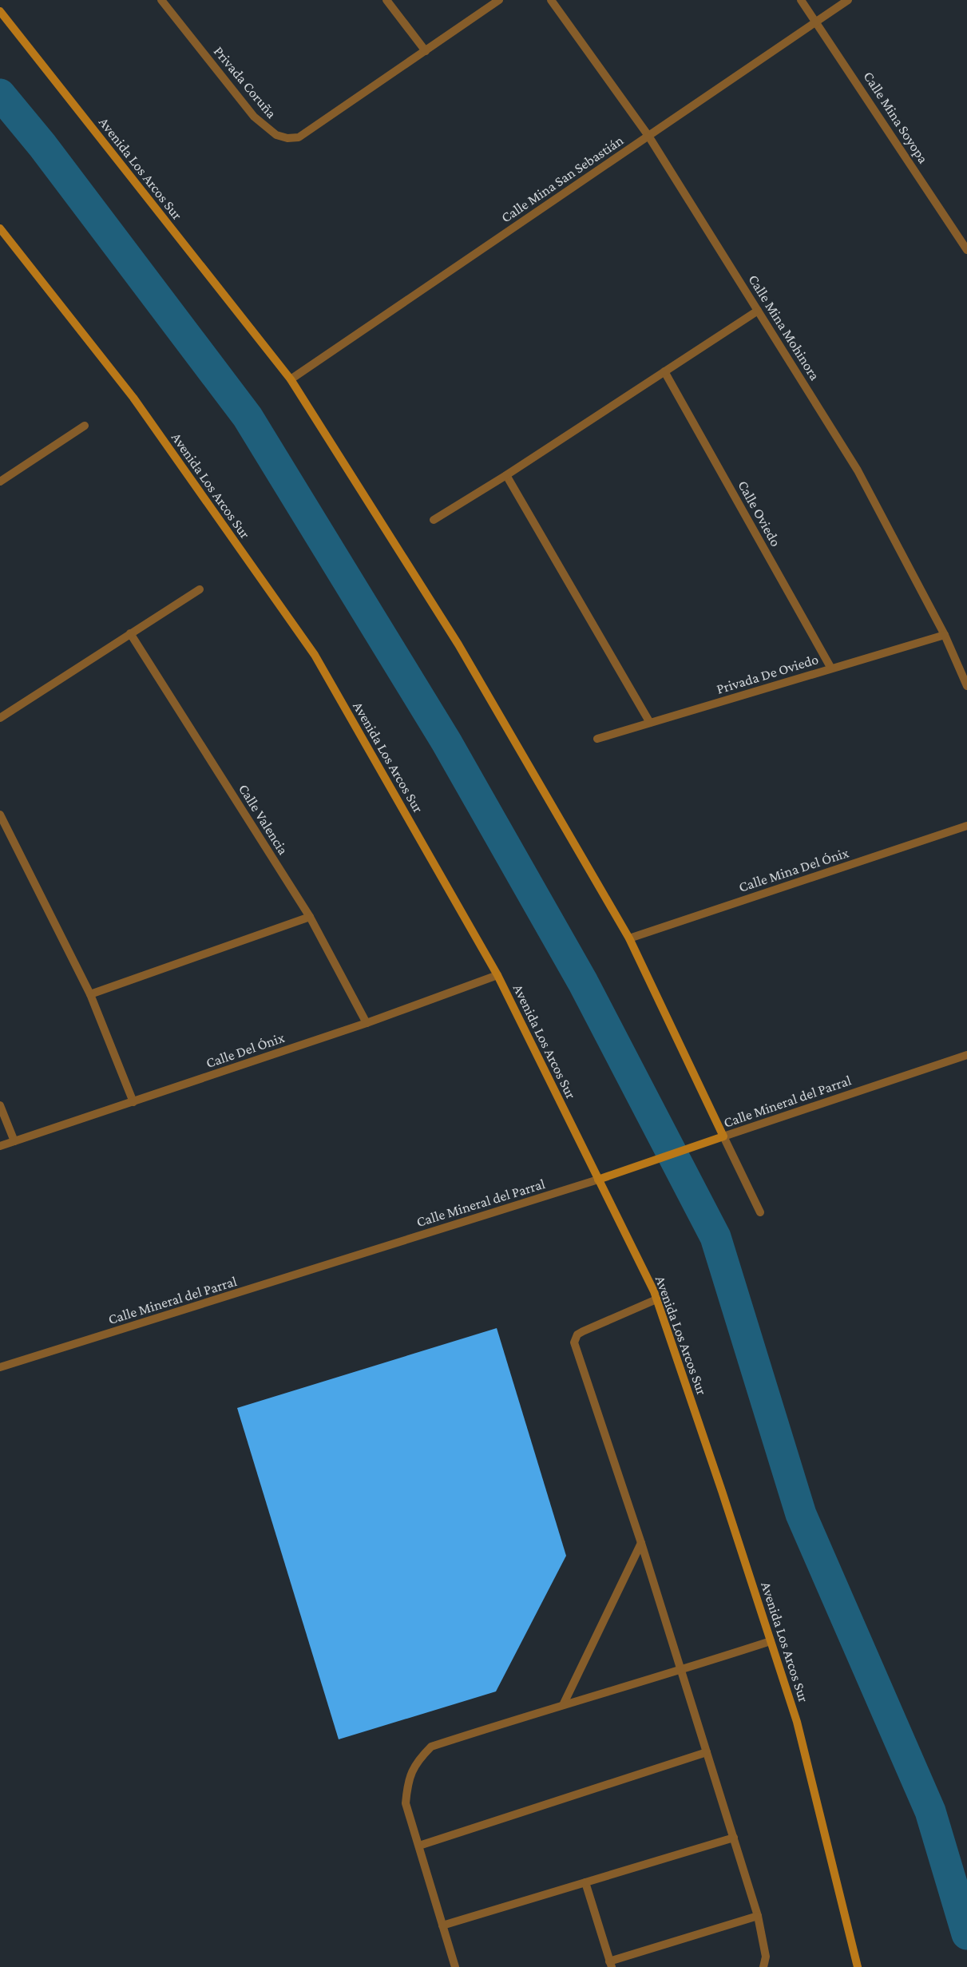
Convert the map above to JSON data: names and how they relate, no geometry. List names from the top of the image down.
{
  "streets": {
    "street": [
      "Privada Coruña",
      "Calle Mina Soyopa",
      "Avenida Los Arcos Sur",
      "Calle Mina San Sebastián",
      "Calle Mina Mohinora",
      "Calle Oviedo",
      "Privada De Oviedo",
      "Calle Valencia",
      "Calle Mina Del Ónix",
      "Calle Del Ónix",
      "Calle Mineral del Parral"
    ]
  },
  "crossings": [
    ["Calle Mina Soyopa", "Calle Mina San Sebastián"],
    ["Avenida Los Arcos Sur", "Calle Mina San Sebastián"],
    ["Avenida Los Arcos Sur", "Calle Mina Del Ónix"],
    ["Avenida Los Arcos Sur", "Calle Del Ónix"],
    ["Avenida Los Arcos Sur", "Calle Mineral del Parral"],
    ["Calle Mina San Sebastián", "Calle Mina Mohinora"],
    ["Calle Mina Mohinora", "Privada De Oviedo"],
    ["Calle Oviedo", "Privada De Oviedo"],
    ["Calle Valencia", "Calle Del Ónix"]
  ]
}
